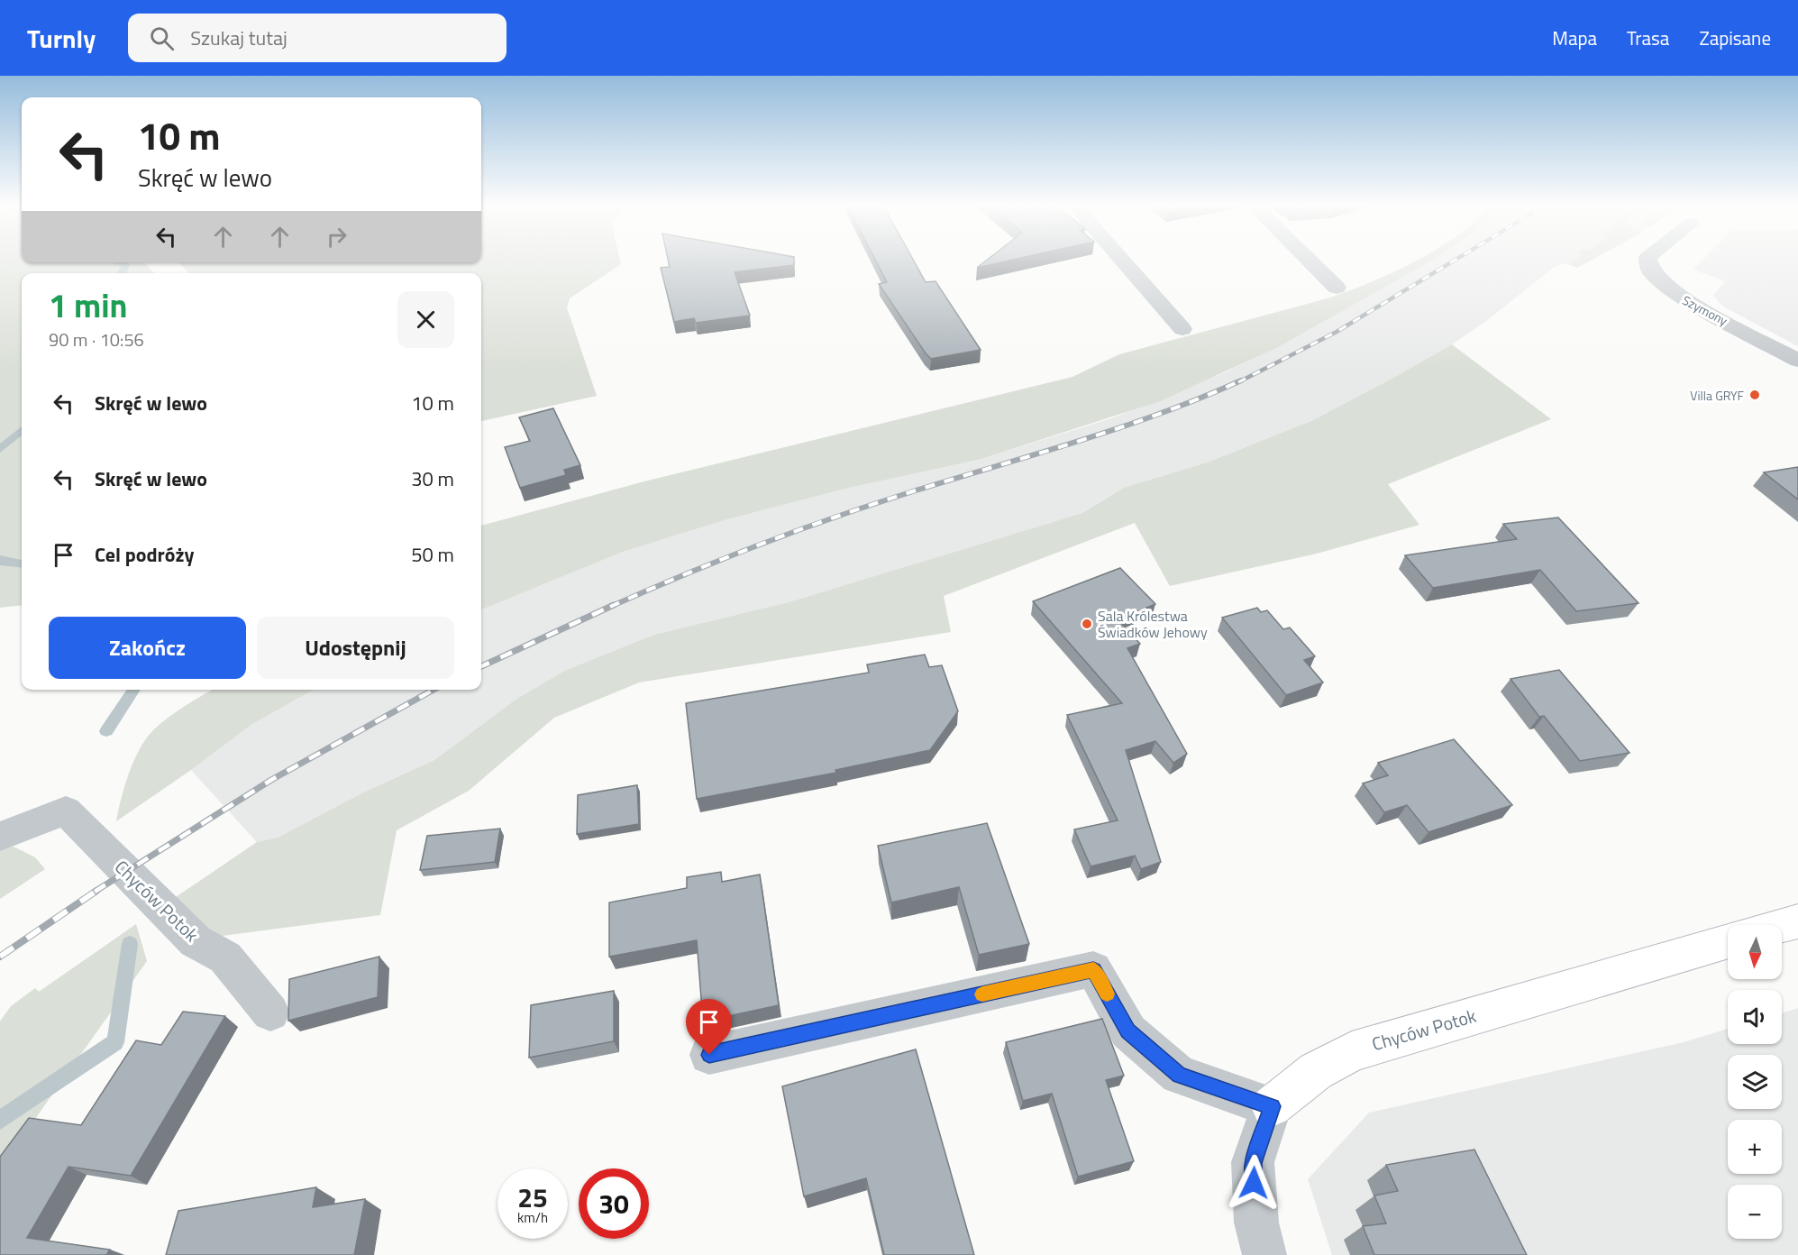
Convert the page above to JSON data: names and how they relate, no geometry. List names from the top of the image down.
{
  "streets": {
    "street": ["Szymony", "Chyców Potok"]
  },
  "places": ["Villa GRYF", "Sala Królestwa Świadków Jehowy"],
  "north": "bottom",
  "page": {
    "header": "Turnly",
    "search": "Szukaj tutaj",
    "nav": ["Mapa", "Trasa", "Zapisane"],
    "turn": ["10 m", "Skręć w lewo"],
    "heading": ["1 min", "90 m · 10:56"],
    "list": [
      {
        "name": "Skręć w lewo",
        "value": "10 m"
      },
      {
        "name": "Skręć w lewo",
        "value": "30 m"
      },
      {
        "name": "Cel podróży",
        "value": "50 m"
      }
    ],
    "buttons": ["Zakończ", "Udostępnij"],
    "map_buttons": ["+", "−"],
    "speed": "25 km/h",
    "limit": "30"
  }
}
